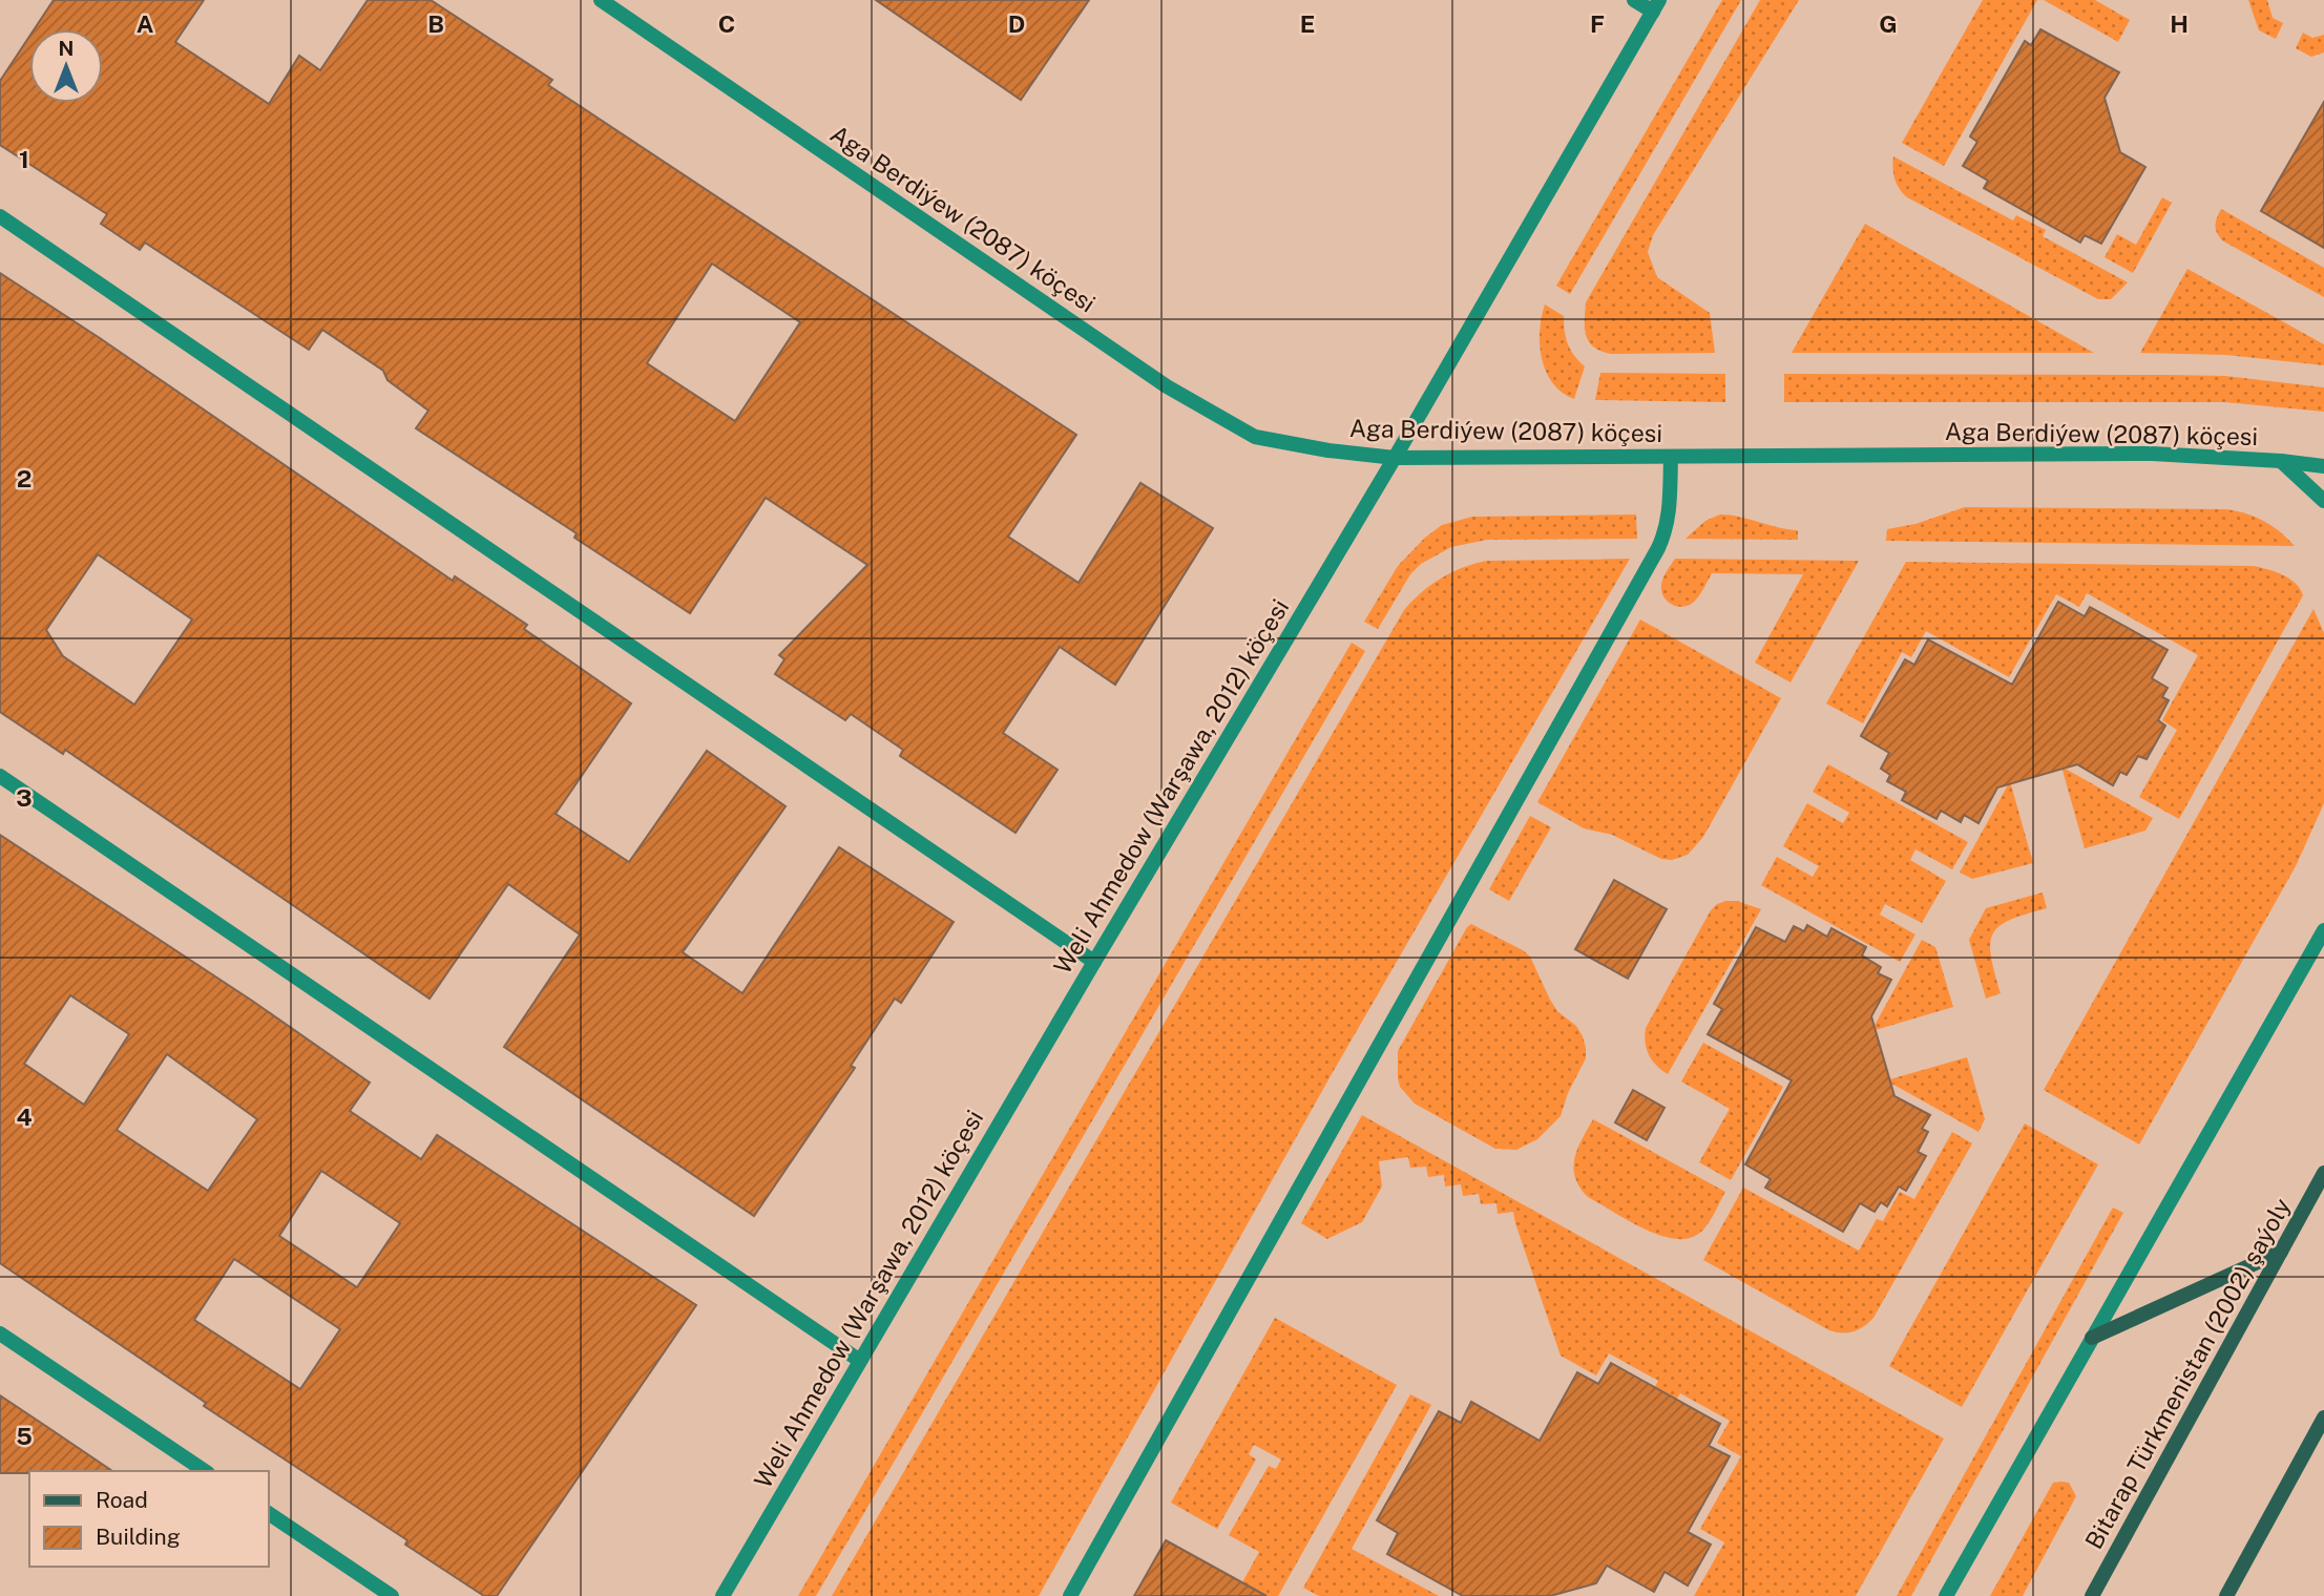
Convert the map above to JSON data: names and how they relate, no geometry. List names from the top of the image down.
{
  "streets": {
    "main road": ["Bitarap Türkmenistan (2002) şaýoly"],
    "street": ["Aga Berdiýew (2087) köçesi", "Weli Ahmedow (Warşawa, 2012) köçesi"]
  },
  "crossings": [
    ["Aga Berdiýew (2087) köçesi", "Weli Ahmedow (Warşawa, 2012) köçesi"]
  ],
  "legend": ["Road", "Building"],
  "north": "top",
  "grid": {
    "columns": [
      "A",
      "B",
      "C",
      "D",
      "E",
      "F",
      "G",
      "H"
    ],
    "rows": [
      "1",
      "2",
      "3",
      "4",
      "5"
    ]
  }
}
